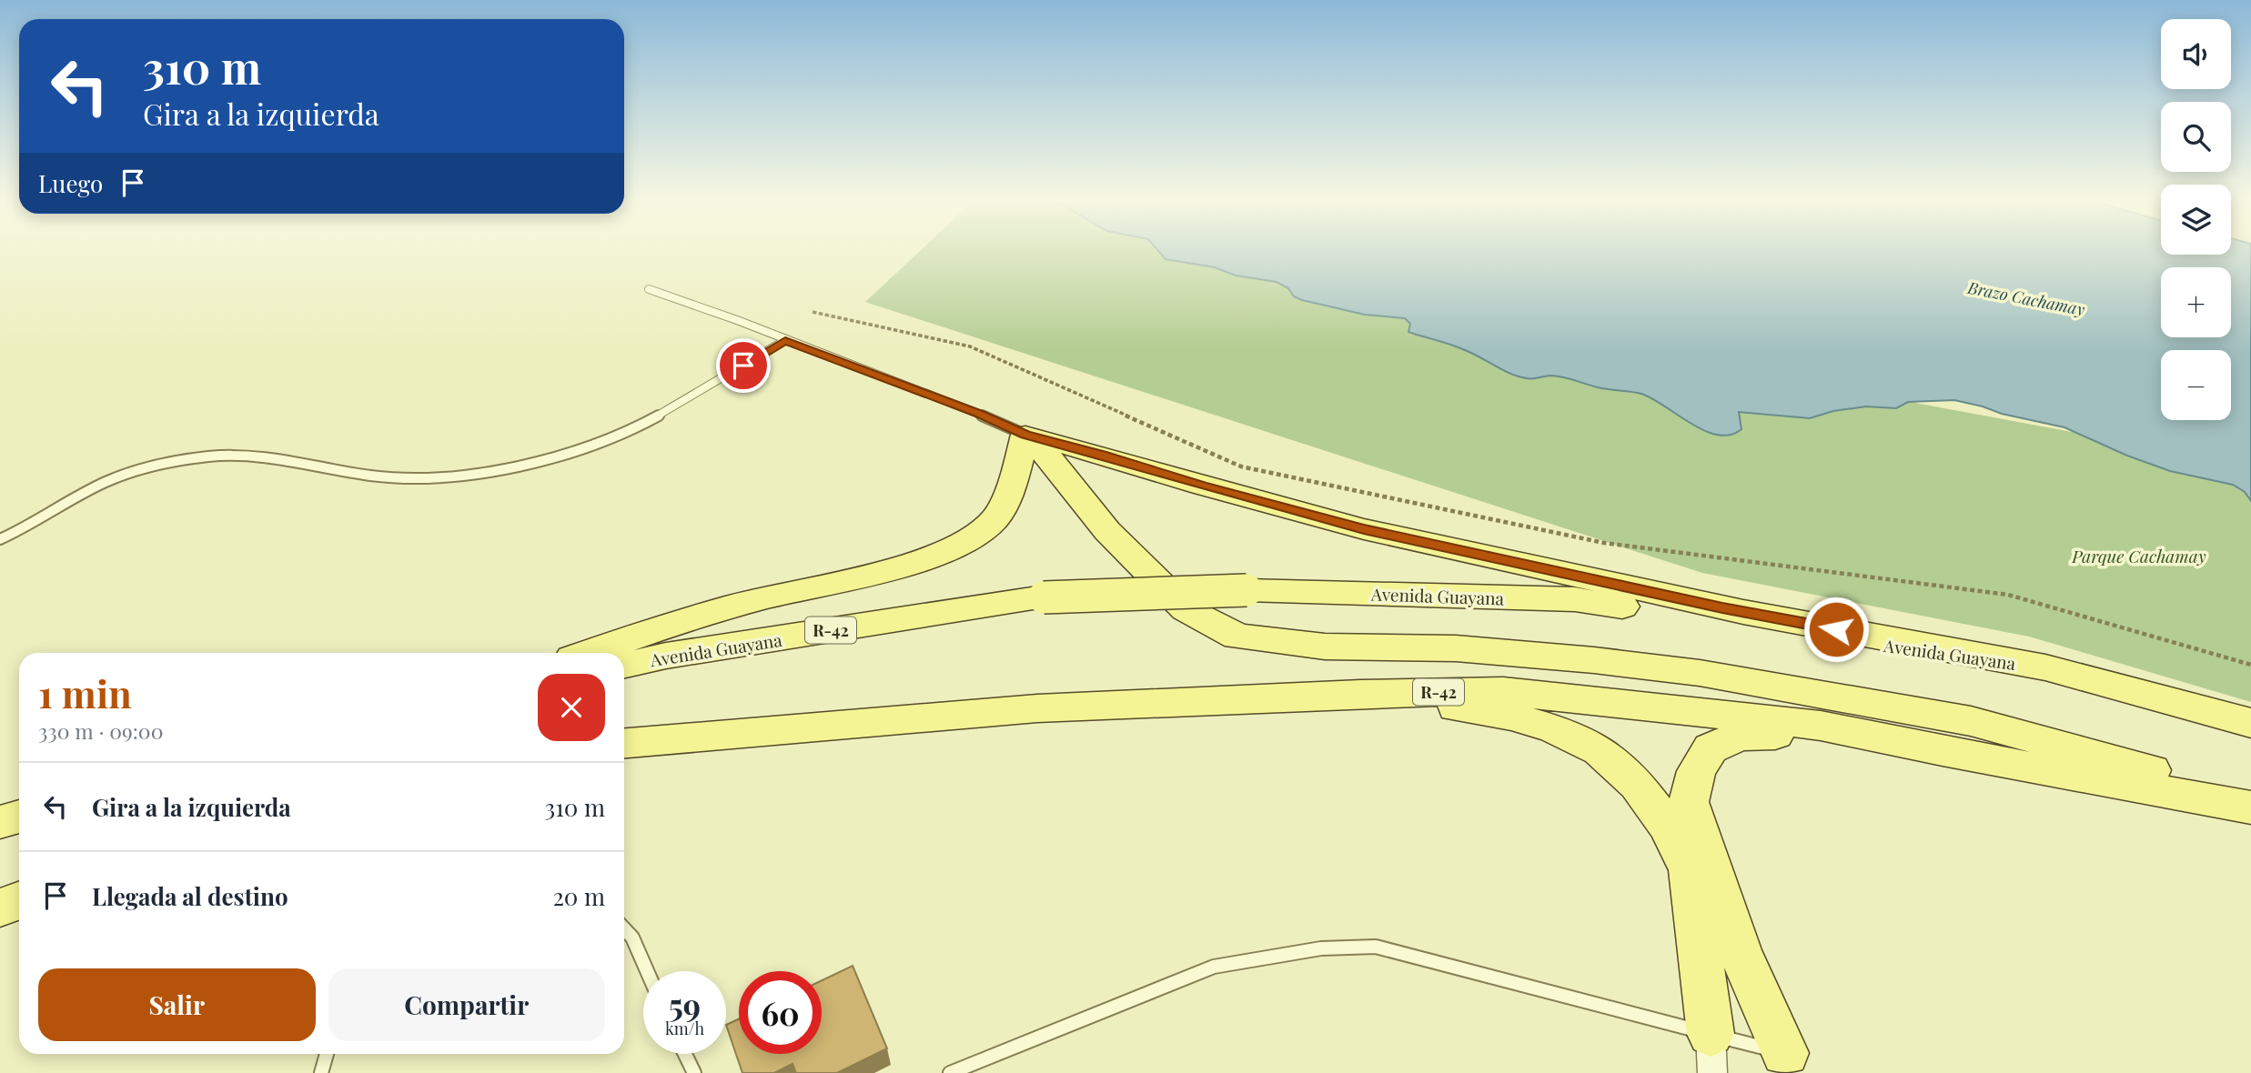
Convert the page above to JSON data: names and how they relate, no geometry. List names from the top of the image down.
{
  "streets": {
    "main road": ["Avenida Guayana", "R-42"]
  },
  "water": ["Brazo Cachamay"],
  "parks": ["Parque Cachamay"],
  "page": {
    "map_buttons": ["+", "−"],
    "turn": ["310 m", "Gira a la izquierda"],
    "then": "Luego",
    "heading": ["1 min", "330 m · 09:00"],
    "list": [
      {
        "name": "Gira a la izquierda",
        "value": "310 m"
      },
      {
        "name": "Llegada al destino",
        "value": "20 m"
      }
    ],
    "buttons": ["Salir", "Compartir"],
    "speed": "59 km/h",
    "limit": "60"
  }
}
